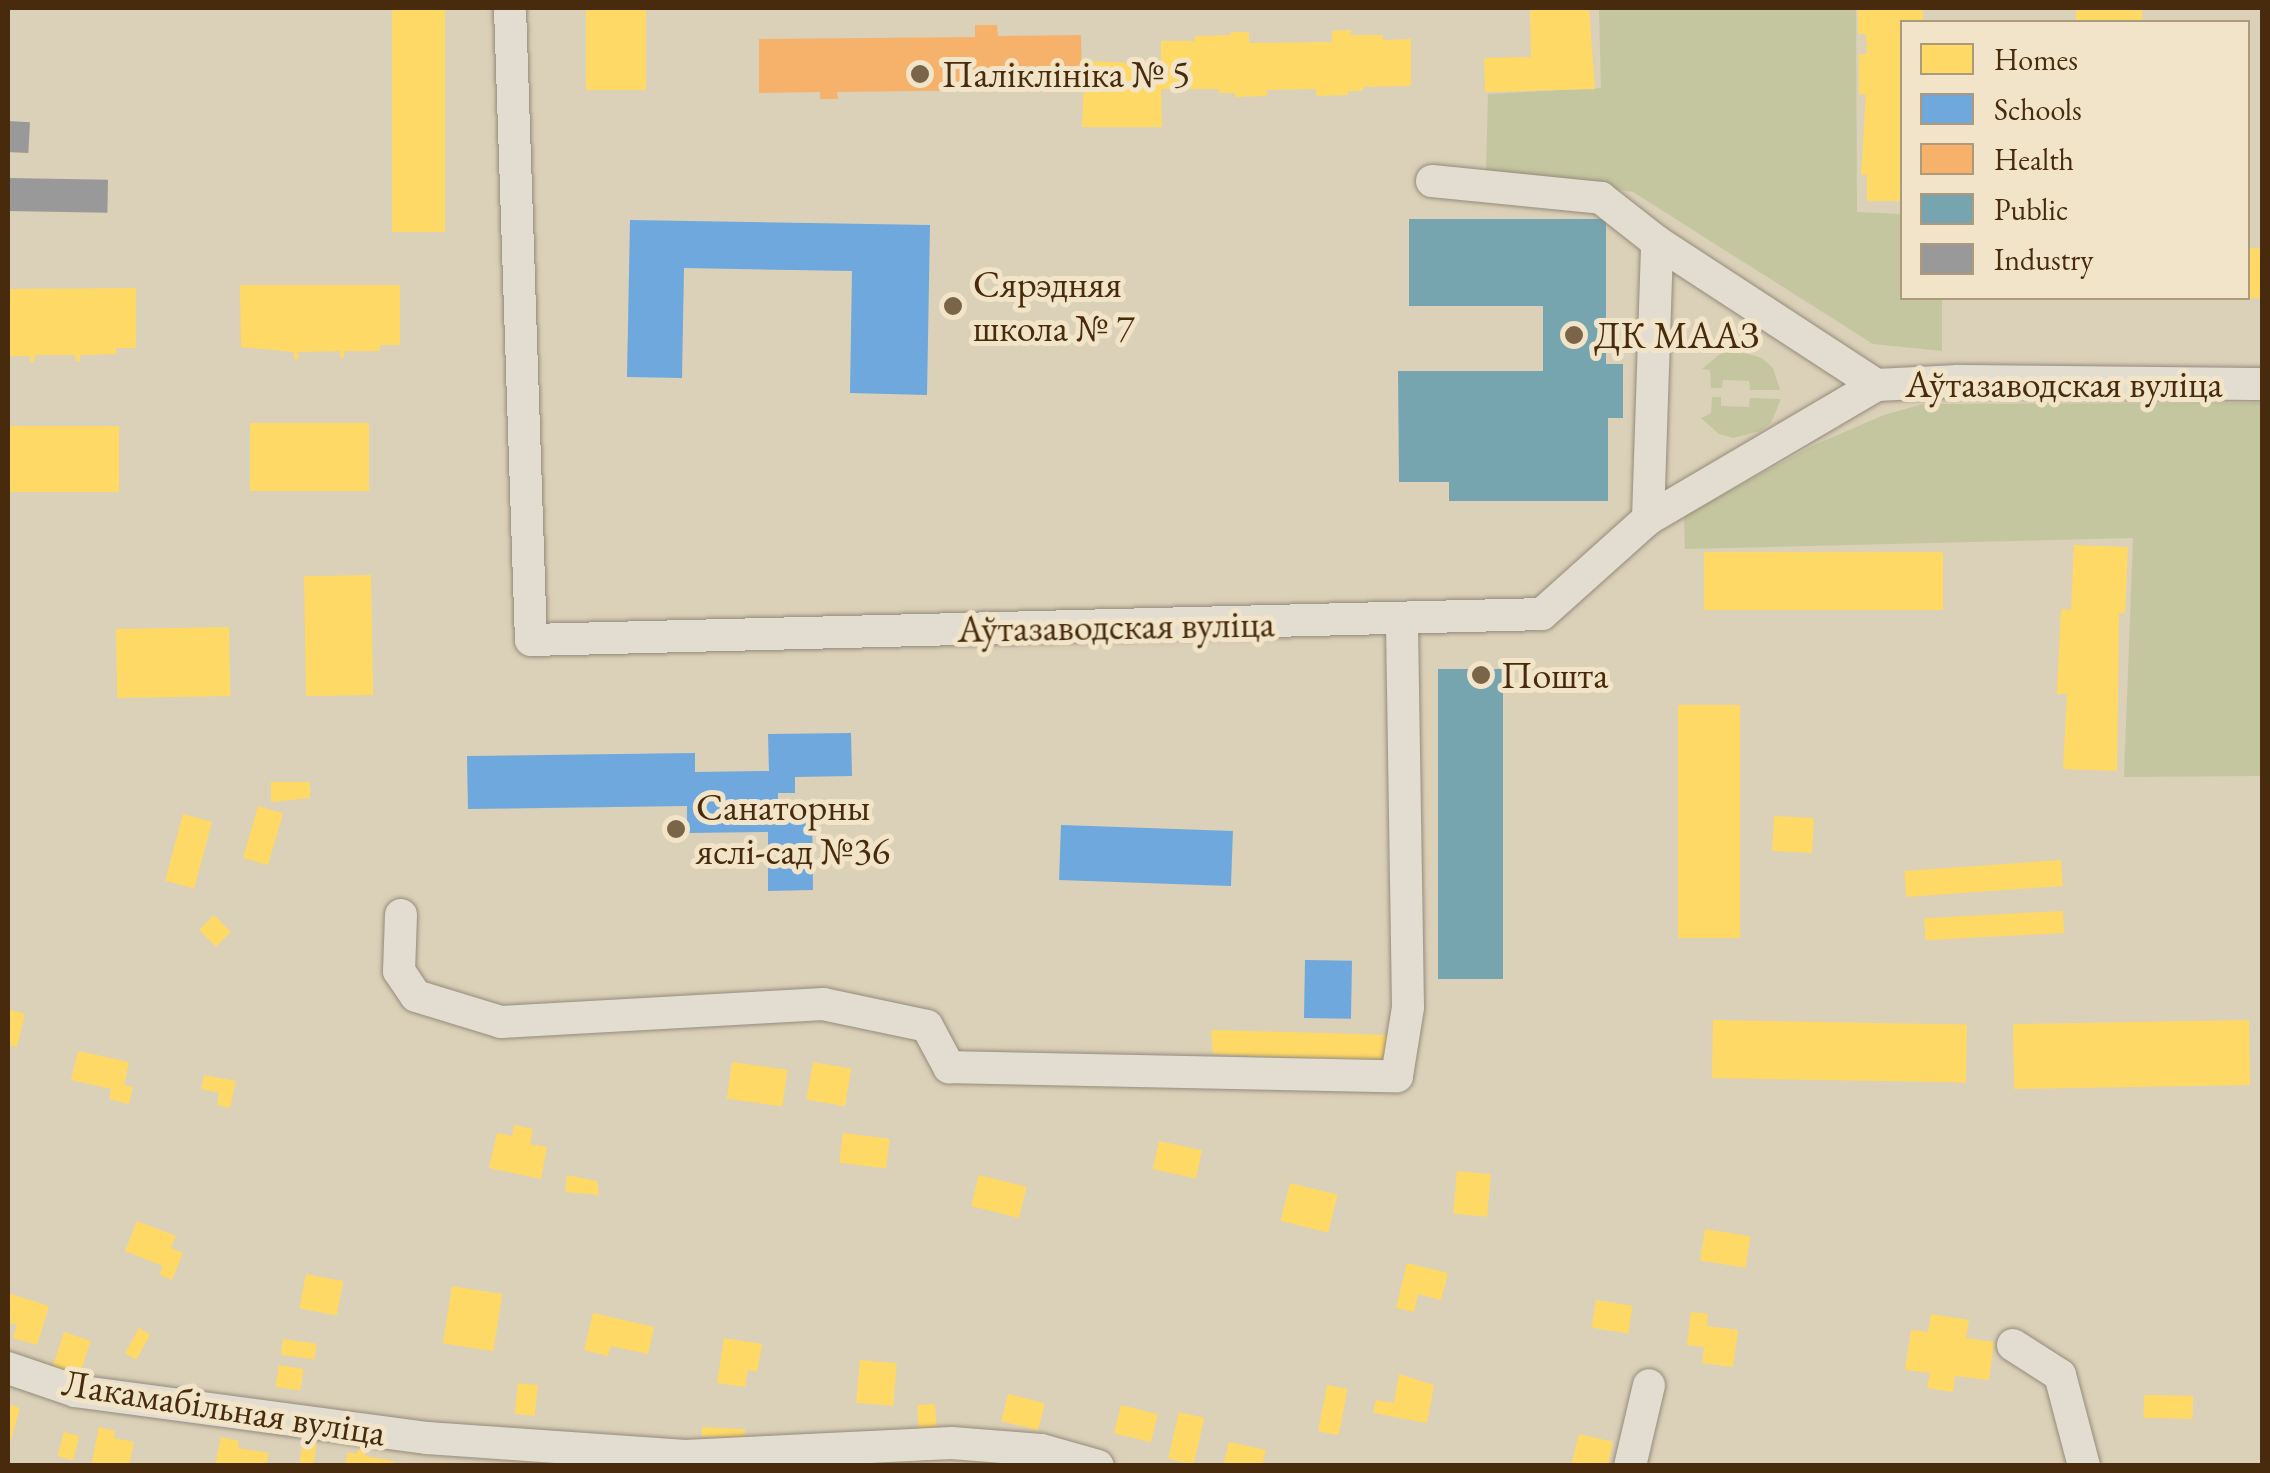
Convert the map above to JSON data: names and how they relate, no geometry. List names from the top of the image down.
{
  "streets": {
    "street": ["Аўтазаводская вуліца", "Лакамабільная вуліца"]
  },
  "places": [
    "Паліклініка № 5",
    "Сярэдняя школа № 7",
    "ДК МААЗ",
    "Пошта",
    "Санаторны яслі-сад №36"
  ],
  "legend": [
    "Homes",
    "Schools",
    "Health",
    "Public",
    "Industry"
  ]
}
